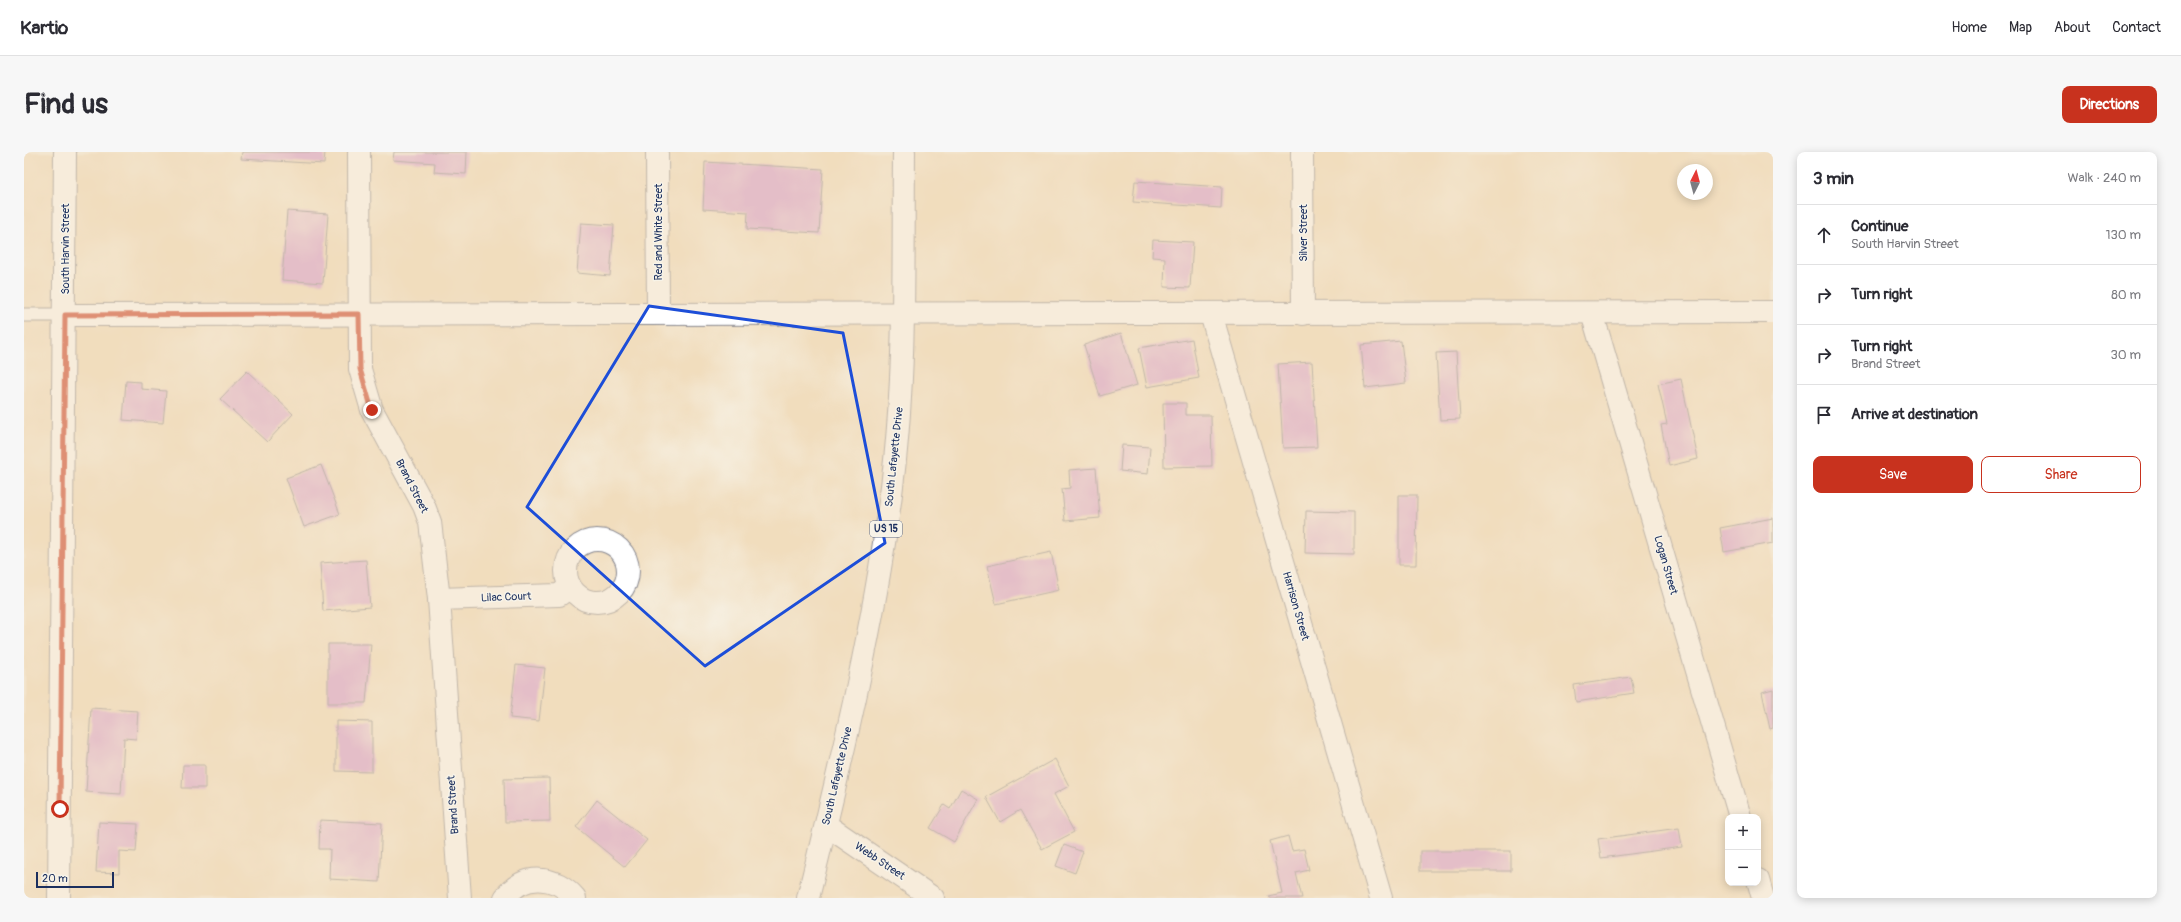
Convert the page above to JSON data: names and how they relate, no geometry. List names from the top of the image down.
{
  "streets": {
    "street": [
      "Red and White Street",
      "Silver Street",
      "South Harvin Street",
      "South Lafayette Drive",
      "Brand Street",
      "US 15",
      "Logan Street",
      "Lilac Court",
      "Harrison Street",
      "Webb Street"
    ]
  },
  "crossings": [
    ["South Lafayette Drive", "Webb Street"],
    ["Brand Street", "Lilac Court"]
  ],
  "scale_bar": "20 m",
  "north": "top",
  "page": {
    "header": "Kartio",
    "nav": [
      "Home",
      "Map",
      "About",
      "Contact"
    ],
    "buttons": [
      "Directions",
      ["Save", "Share"]
    ],
    "title": "Find us",
    "heading": ["3 min", "Walk · 240 m"],
    "list": [
      ["Continue", "South Harvin Street", "130 m"],
      ["Turn right", "80 m"],
      ["Turn right", "Brand Street", "30 m"],
      "Arrive at destination"
    ],
    "map_buttons": ["+", "−"],
    "scale": "20 m"
  }
}
